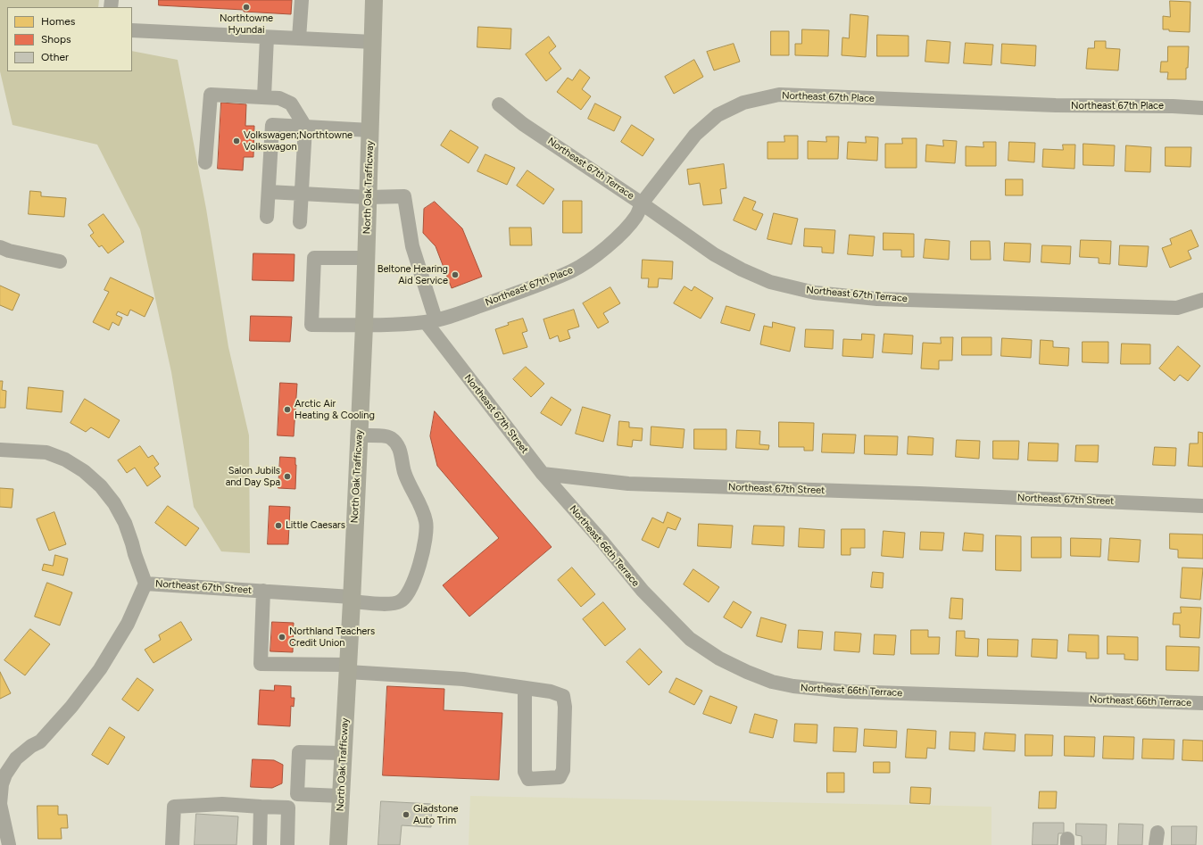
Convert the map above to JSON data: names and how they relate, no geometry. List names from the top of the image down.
{
  "streets": {
    "main road": ["North Oak Trafficway"],
    "street": [
      "Northeast 67th Place",
      "Northeast 67th Terrace",
      "Northeast 67th Street",
      "Northeast 66th Terrace"
    ]
  },
  "crossings": [
    ["Northeast 67th Place", "Northeast 67th Terrace"],
    ["Northeast 67th Place", "North Oak Trafficway"],
    ["Northeast 67th Place", "Northeast 67th Street"],
    ["North Oak Trafficway", "Northeast 67th Street"],
    ["Northeast 67th Street", "Northeast 66th Terrace"]
  ],
  "places": [
    "Northtowne Hyundai",
    "Volkswagen;Northtowne Volkswagon",
    "Beltone Hearing Aid Service",
    "Arctic Air Heating & Cooling",
    "Salon Jubils and Day Spa",
    "Little Caesars",
    "Northland Teachers Credit Union",
    "Gladstone Auto Trim"
  ],
  "legend": ["Homes", "Shops", "Other"]
}
